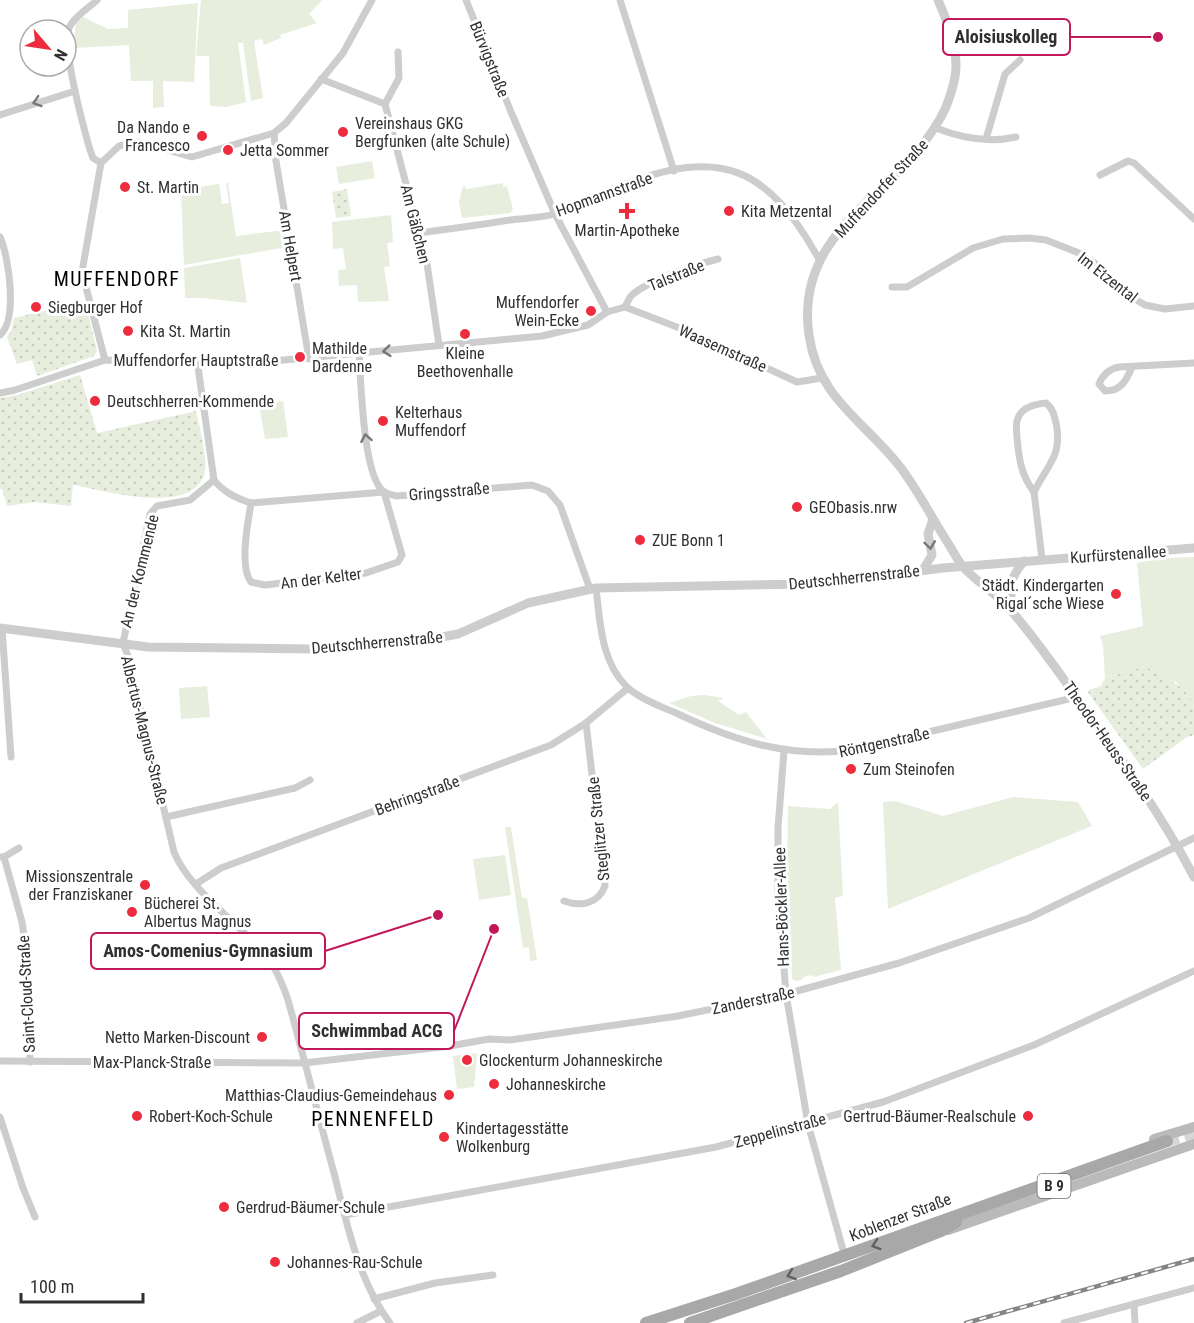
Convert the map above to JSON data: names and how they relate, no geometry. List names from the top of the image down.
{
  "streets": {
    "main road": ["B 9", "Koblenzer Straße"],
    "street": [
      "Bürvigstraße",
      "Muffendorfer Straße",
      "Hopmannstraße",
      "Am Gäßchen",
      "Am Helpert",
      "Talstraße",
      "Im Etzental",
      "Waasemstraße",
      "Muffendorfer Hauptstraße",
      "Gringsstraße",
      "Kurfürstenallee",
      "An der Kommende",
      "Deutschherrenstraße",
      "An der Kelter",
      "Albertus-Magnus-Straße",
      "Theodor-Heuss-Straße",
      "Röntgenstraße",
      "Behringstraße",
      "Steglitzer Straße",
      "Hans-Böckler-Allee",
      "Saint-Cloud-Straße",
      "Zanderstraße",
      "Max-Planck-Straße",
      "Zeppelinstraße"
    ]
  },
  "crossings": [
    ["Bürvigstraße", "Hopmannstraße"],
    ["Bürvigstraße", "Talstraße"],
    ["Bürvigstraße", "Muffendorfer Hauptstraße"],
    ["Muffendorfer Straße", "Hopmannstraße"],
    ["Muffendorfer Straße", "Waasemstraße"],
    ["Muffendorfer Straße", "Kurfürstenallee"],
    ["Muffendorfer Straße", "Deutschherrenstraße"],
    ["Muffendorfer Straße", "Theodor-Heuss-Straße"],
    ["Hopmannstraße", "Am Gäßchen"],
    ["Am Gäßchen", "Muffendorfer Hauptstraße"],
    ["Am Helpert", "Muffendorfer Hauptstraße"],
    ["Talstraße", "Waasemstraße"],
    ["Talstraße", "Muffendorfer Hauptstraße"],
    ["Muffendorfer Hauptstraße", "Gringsstraße"],
    ["Gringsstraße", "Deutschherrenstraße"],
    ["Gringsstraße", "An der Kelter"],
    ["Gringsstraße", "Röntgenstraße"],
    ["Kurfürstenallee", "Deutschherrenstraße"],
    ["Kurfürstenallee", "Theodor-Heuss-Straße"],
    ["An der Kommende", "Deutschherrenstraße"],
    ["An der Kommende", "Albertus-Magnus-Straße"],
    ["Deutschherrenstraße", "Albertus-Magnus-Straße"],
    ["Deutschherrenstraße", "Theodor-Heuss-Straße"],
    ["Deutschherrenstraße", "Röntgenstraße"],
    ["Albertus-Magnus-Straße", "Behringstraße"],
    ["Albertus-Magnus-Straße", "Zanderstraße"],
    ["Albertus-Magnus-Straße", "Max-Planck-Straße"],
    ["Albertus-Magnus-Straße", "Zeppelinstraße"],
    ["Theodor-Heuss-Straße", "Röntgenstraße"],
    ["Theodor-Heuss-Straße", "Zanderstraße"],
    ["Röntgenstraße", "Behringstraße"],
    ["Röntgenstraße", "Hans-Böckler-Allee"],
    ["Behringstraße", "Steglitzer Straße"],
    ["Hans-Böckler-Allee", "Zanderstraße"],
    ["Hans-Böckler-Allee", "Zeppelinstraße"],
    ["Hans-Böckler-Allee", "Koblenzer Straße"],
    ["Saint-Cloud-Straße", "Max-Planck-Straße"],
    ["Zanderstraße", "Max-Planck-Straße"],
    ["B 9", "Koblenzer Straße"]
  ],
  "districts": ["MUFFENDORF", "PENNENFELD"],
  "places": {
    "other": [
      "Aloisiuskolleg",
      "Vereinshaus GKG Bergfunken (alte Schule)",
      "Da Nando e Francesco",
      "Jetta Sommer",
      "St. Martin",
      "Kita Metzental",
      "Siegburger Hof",
      "Muffendorfer Wein-Ecke",
      "Kita St. Martin",
      "Kleine Beethovenhalle",
      "Mathilde Dardenne",
      "Deutschherren-Kommende",
      "Kelterhaus Muffendorf",
      "GEObasis.nrw",
      "ZUE Bonn 1",
      "Städt. Kindergarten Rigal´sche Wiese",
      "Zum Steinofen",
      "Missionszentrale der Franziskaner",
      "Bücherei St. Albertus Magnus",
      "Amos-Comenius-Gymnasium",
      "Schwimmbad ACG",
      "Netto Marken-Discount",
      "Glockenturm Johanneskirche",
      "Johanneskirche",
      "Matthias-Claudius-Gemeindehaus",
      "Robert-Koch-Schule",
      "Gertrud-Bäumer-Realschule",
      "Kindertagesstätte Wolkenburg",
      "Gerdrud-Bäumer-Schule",
      "Johannes-Rau-Schule"
    ],
    "health": ["Martin-Apotheke"]
  },
  "scale_bar": "100 m",
  "north": "bottom right"
}
